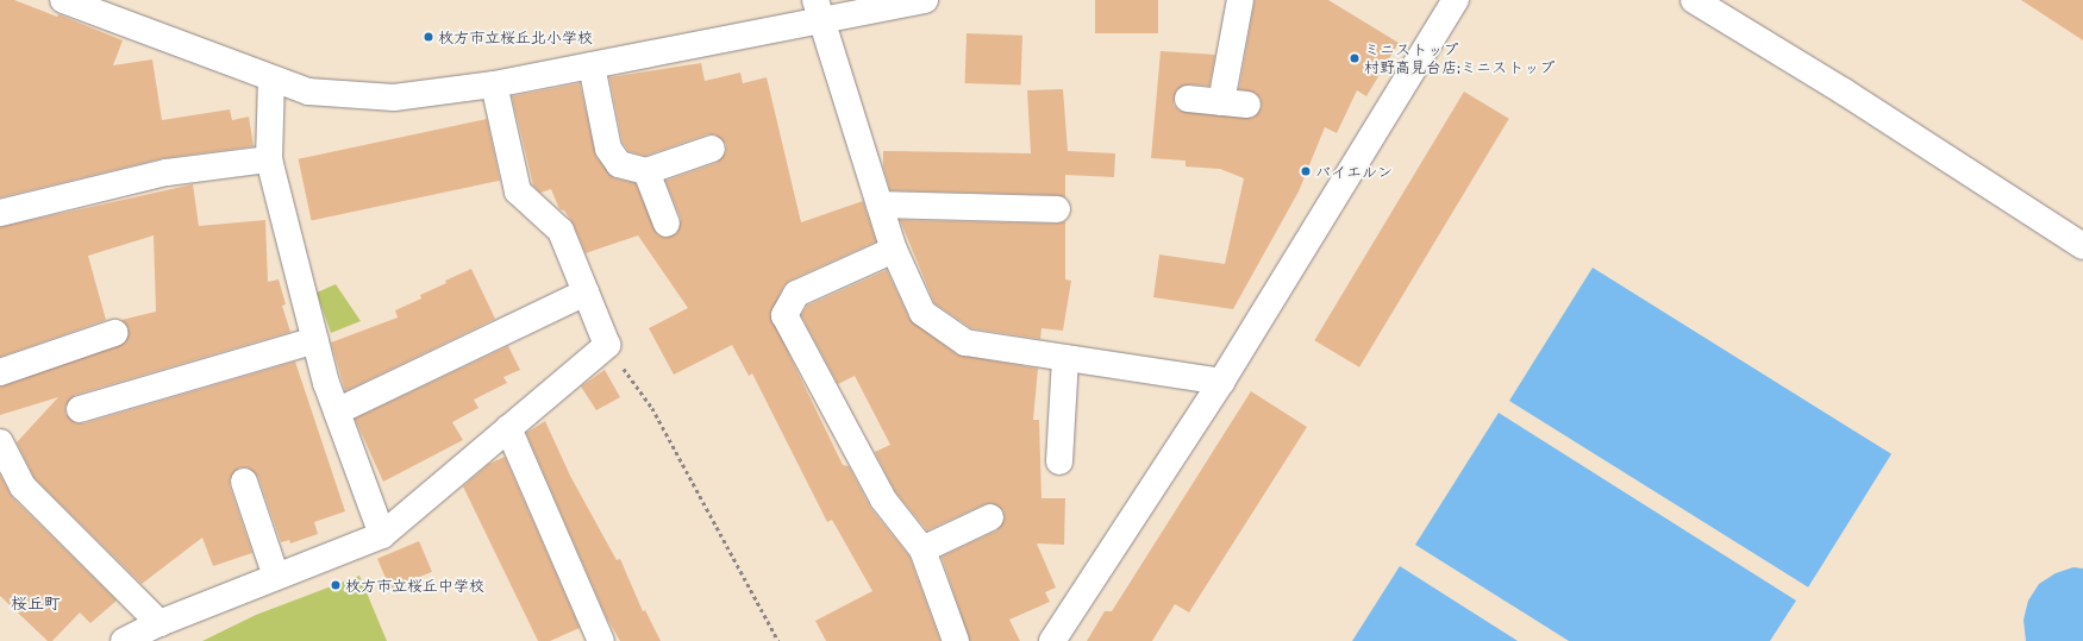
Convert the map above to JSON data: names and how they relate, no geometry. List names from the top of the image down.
{
  "districts": ["桜丘町"],
  "places": [
    "枚方市立桜丘北小学校",
    "ミニストップ 村野高見台店;ミニストップ",
    "バイエルン",
    "枚方市立桜丘中学校"
  ]
}
